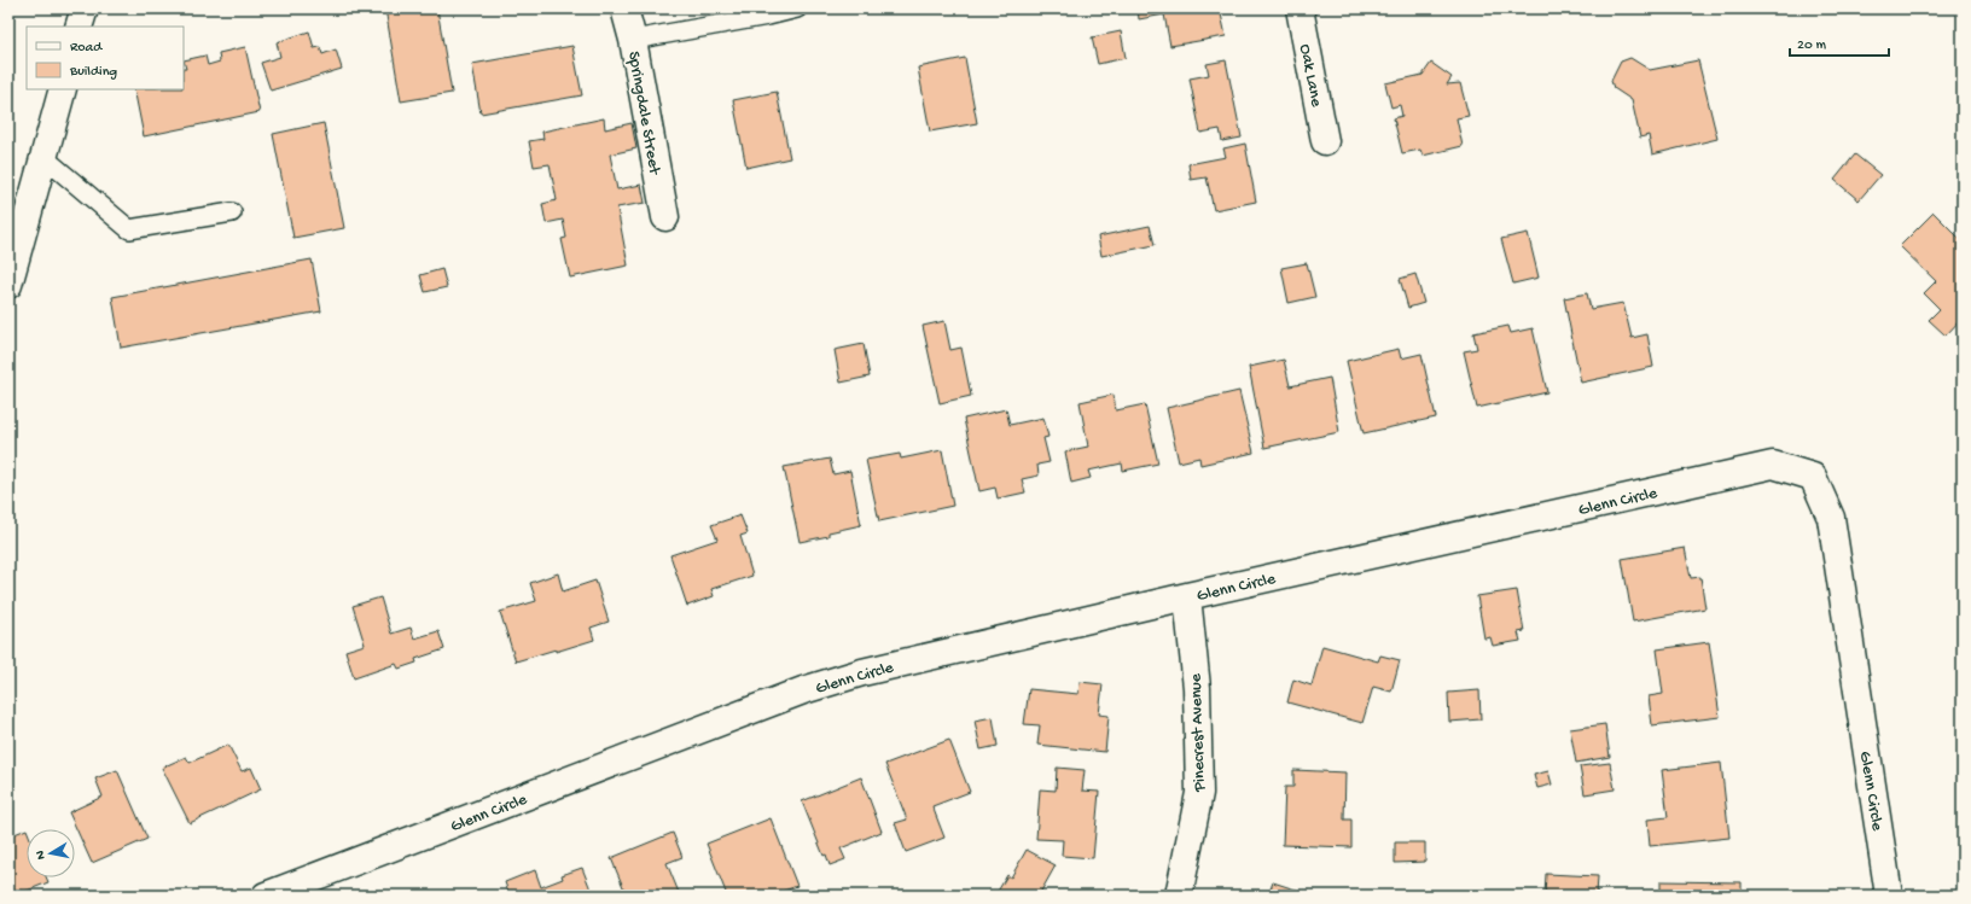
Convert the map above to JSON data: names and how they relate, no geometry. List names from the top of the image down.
{
  "streets": {
    "street": [
      "Oak Lane",
      "Springdale Street",
      "Glenn Circle",
      "Pinecrest Avenue"
    ]
  },
  "crossings": [
    ["Glenn Circle", "Pinecrest Avenue"]
  ],
  "legend": ["Road", "Building"],
  "scale_bar": "20 m",
  "north": "left"
}
